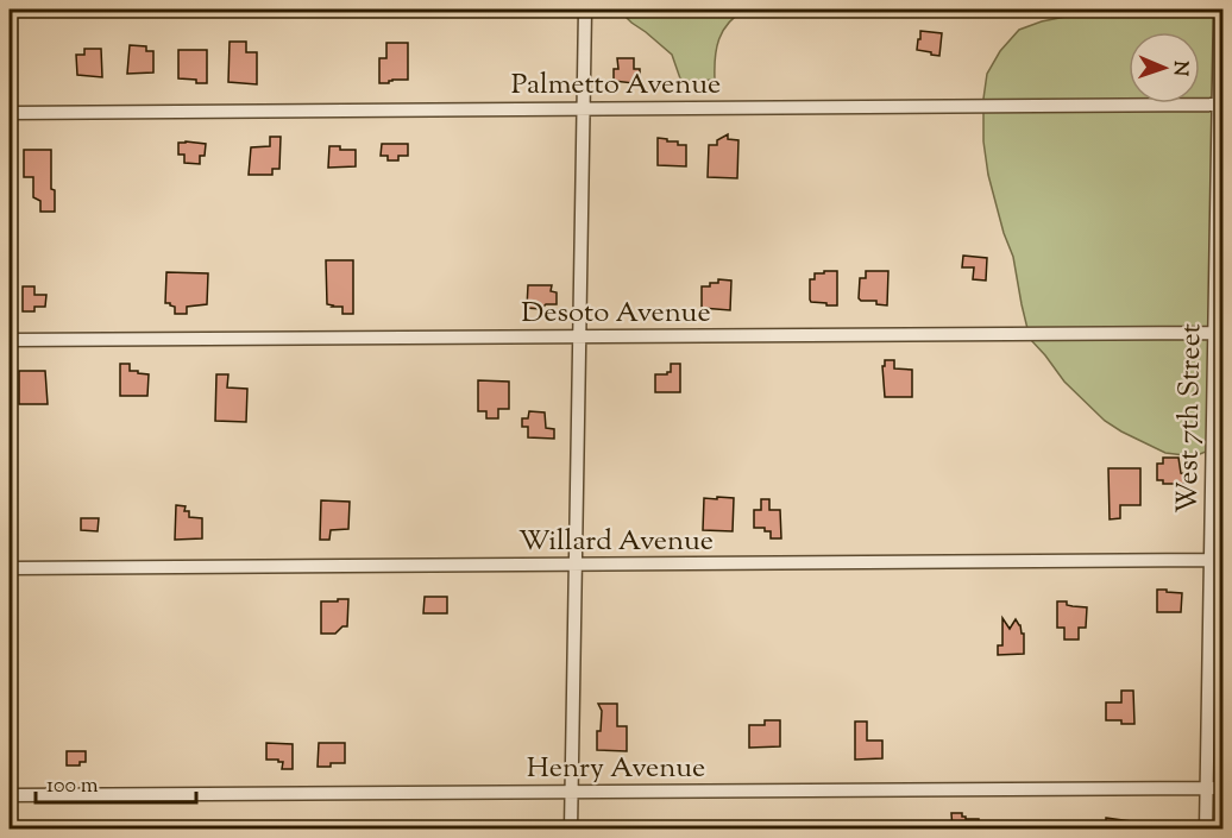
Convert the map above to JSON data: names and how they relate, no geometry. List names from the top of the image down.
{
  "streets": {
    "street": [
      "Palmetto Avenue",
      "Desoto Avenue",
      "West 7th Street",
      "Willard Avenue",
      "Henry Avenue"
    ]
  },
  "crossings": [
    ["Palmetto Avenue", "West 7th Street"],
    ["Desoto Avenue", "West 7th Street"],
    ["West 7th Street", "Willard Avenue"],
    ["West 7th Street", "Henry Avenue"]
  ],
  "scale_bar": "100 m",
  "north": "right"
}
